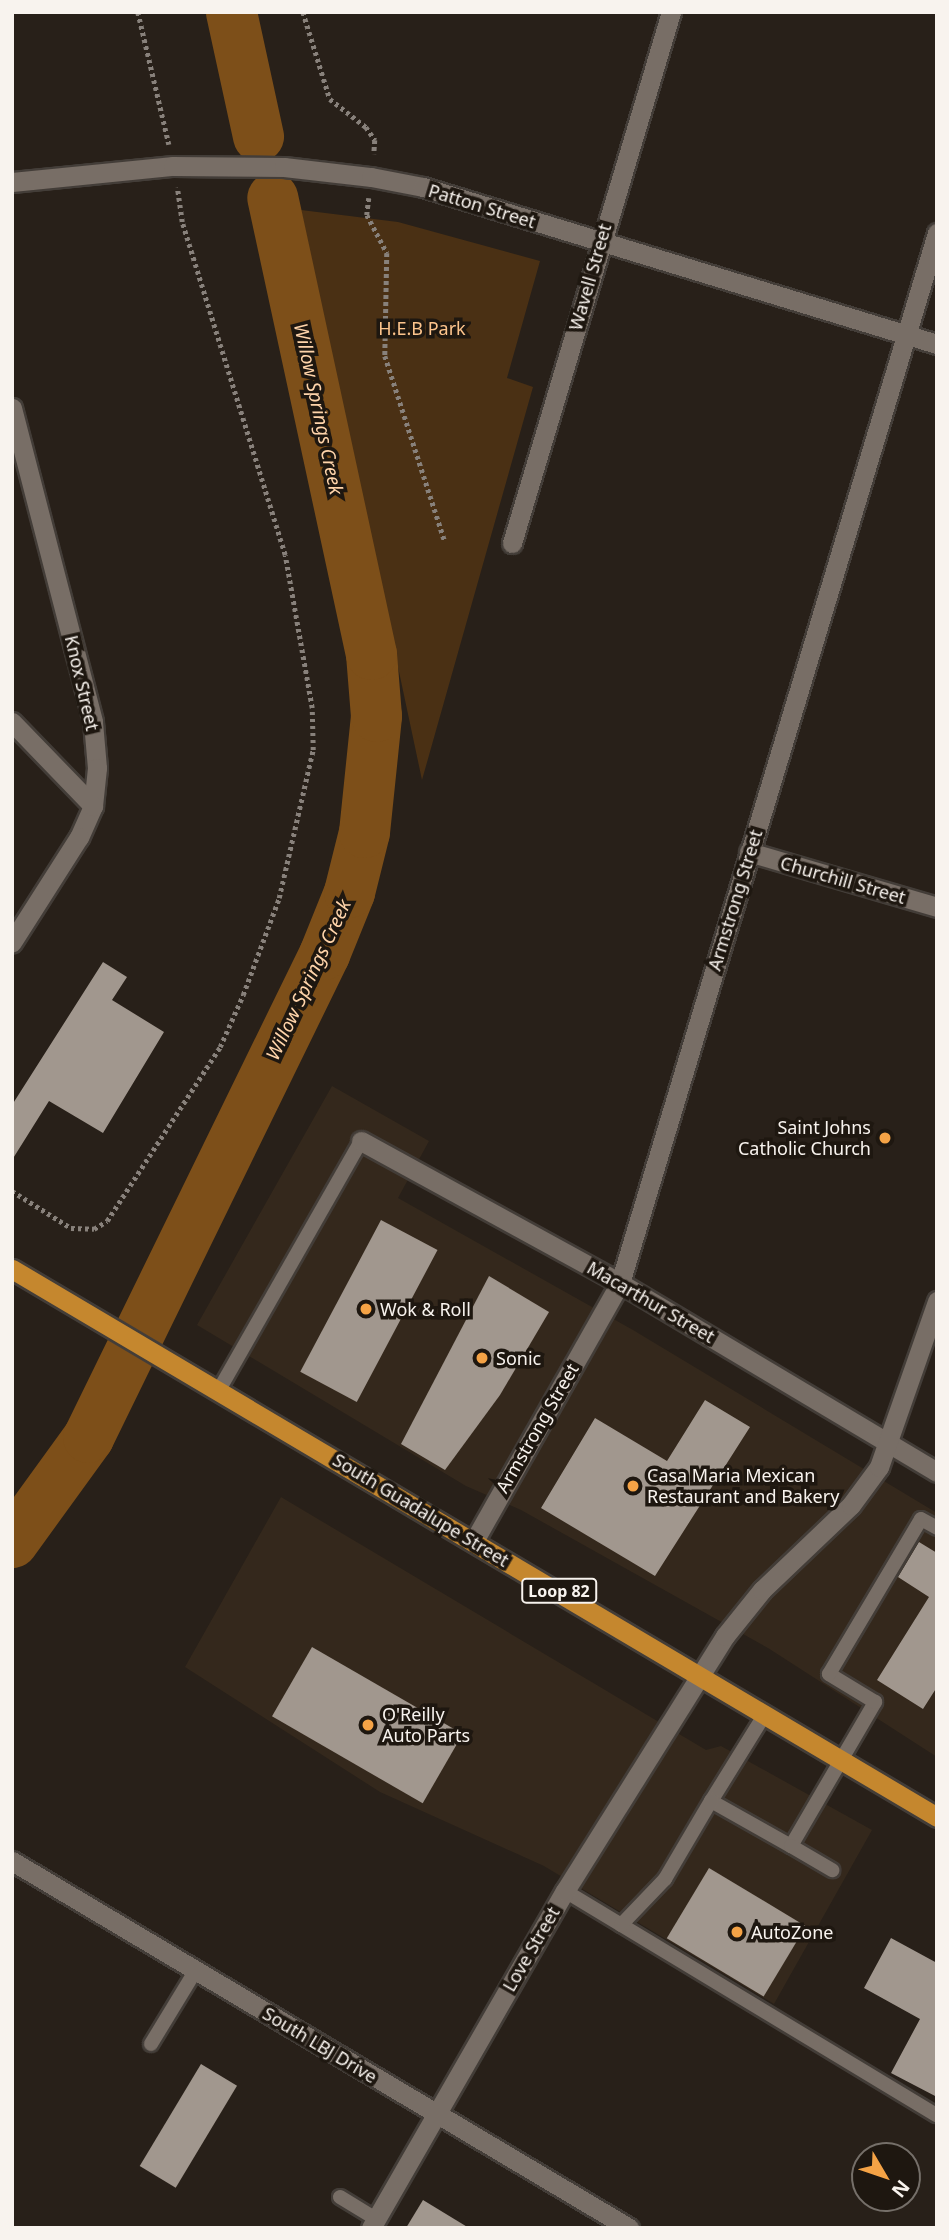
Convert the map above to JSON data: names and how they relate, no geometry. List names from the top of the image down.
{
  "streets": {
    "main road": ["South Guadalupe Street", "Loop 82"],
    "street": [
      "Patton Street",
      "Wavell Street",
      "Knox Street",
      "Churchill Street",
      "Armstrong Street",
      "Macarthur Street",
      "Love Street",
      "South LBJ Drive"
    ]
  },
  "crossings": [
    ["Patton Street", "Wavell Street"],
    ["Patton Street", "Armstrong Street"],
    ["Churchill Street", "Armstrong Street"],
    ["Armstrong Street", "Macarthur Street"],
    ["Armstrong Street", "South Guadalupe Street"],
    ["Macarthur Street", "Love Street"],
    ["South Guadalupe Street", "Love Street"],
    ["Love Street", "South LBJ Drive"]
  ],
  "water": ["Willow Springs Creek"],
  "parks": ["H.E.B Park"],
  "places": [
    "Saint Johns Catholic Church",
    "Wok & Roll",
    "Sonic",
    "Casa Maria Mexican Restaurant and Bakery",
    "O'Reilly Auto Parts",
    "AutoZone"
  ],
  "north": "bottom right"
}
